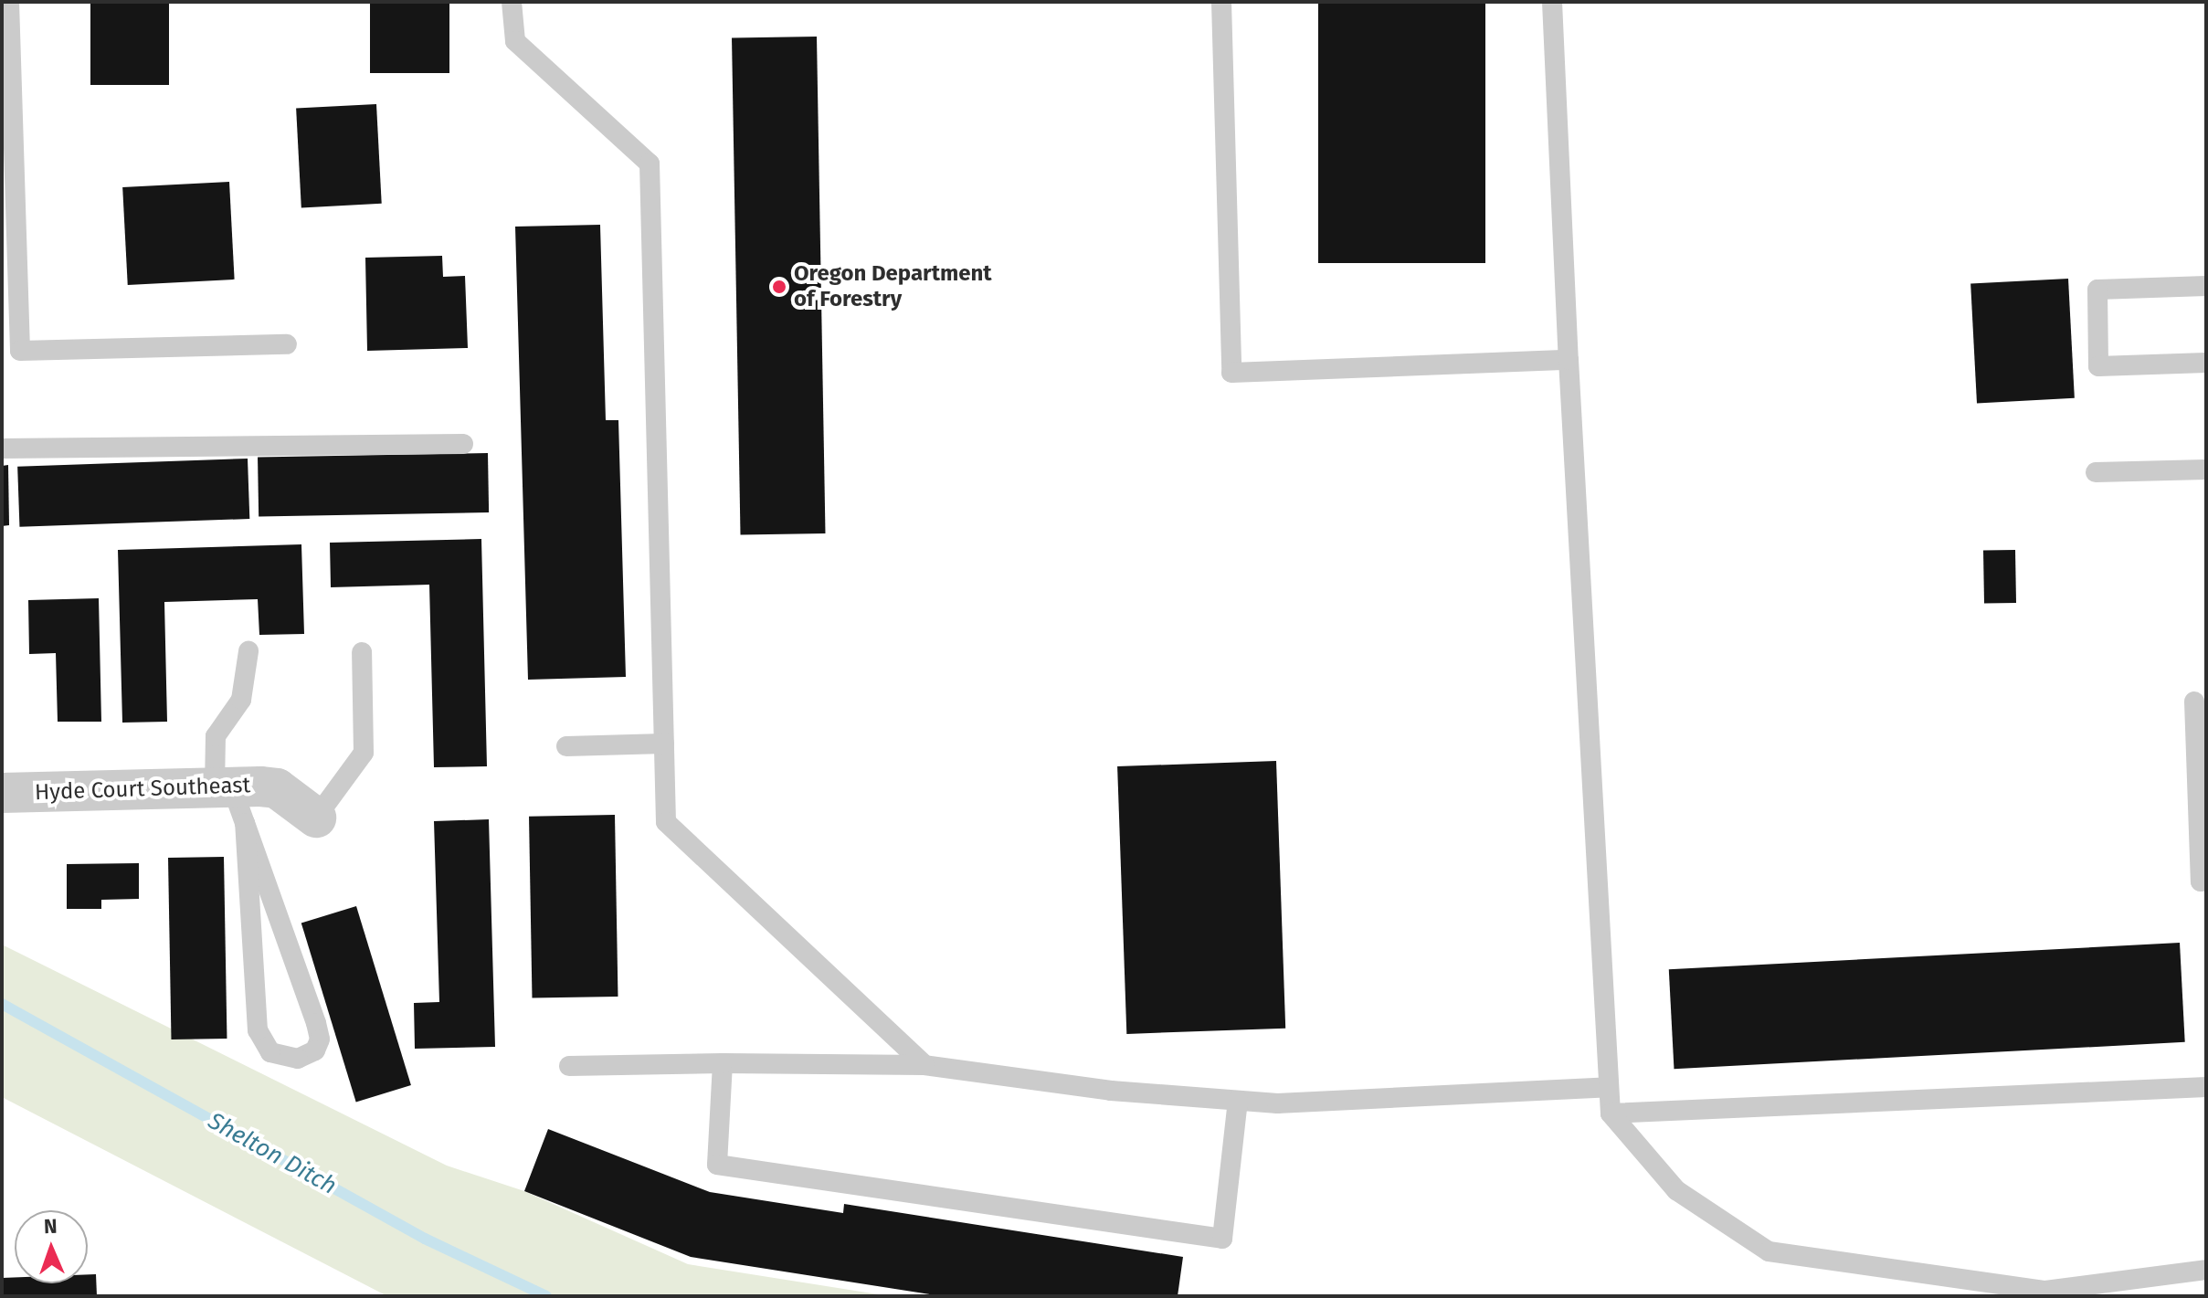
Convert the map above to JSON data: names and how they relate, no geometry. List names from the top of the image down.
{
  "streets": {
    "street": ["Hyde Court Southeast"]
  },
  "water": ["Shelton Ditch"],
  "places": ["Oregon Department of Forestry"],
  "north": "top"
}
